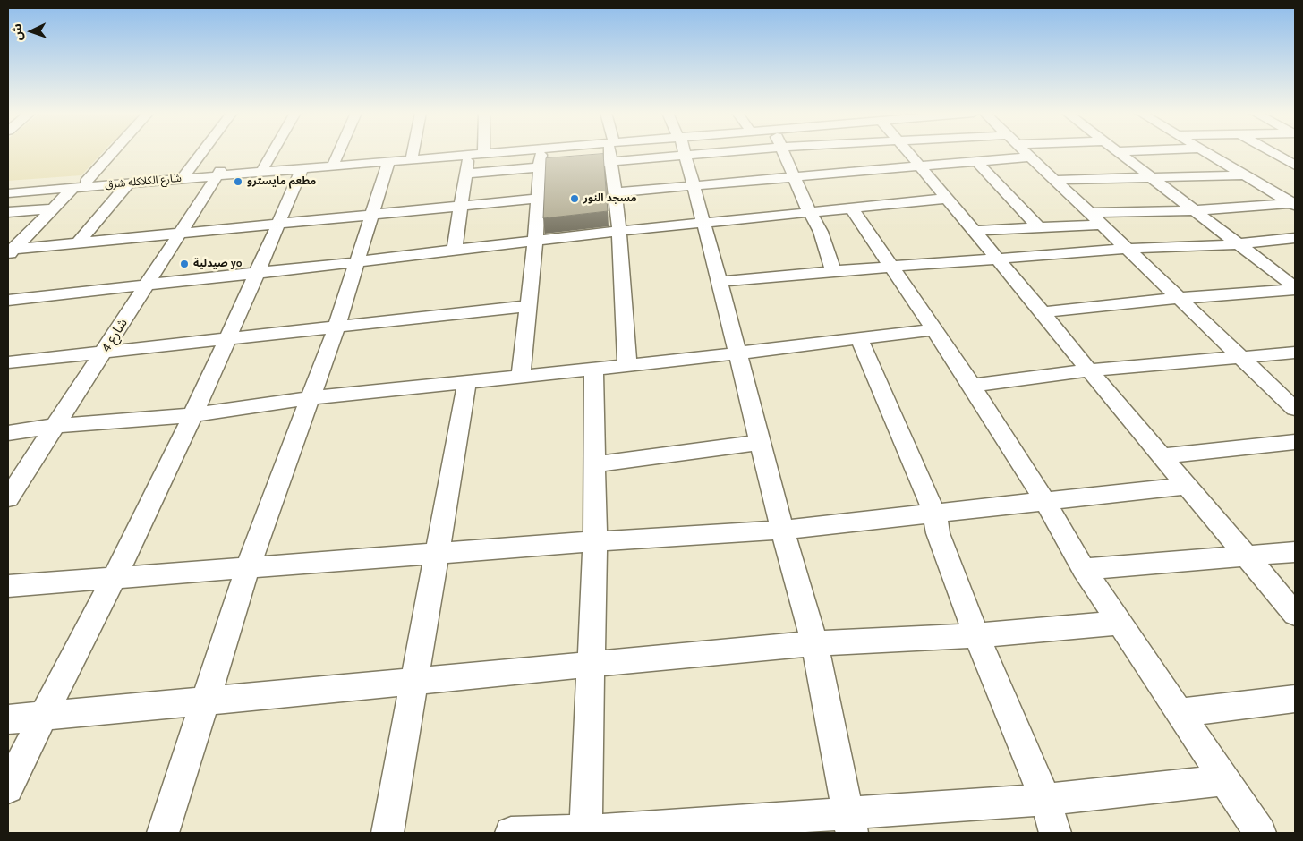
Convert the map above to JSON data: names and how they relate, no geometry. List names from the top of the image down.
{
  "streets": {
    "street": ["شارع الكلاكله شرق", "شارع 4"]
  },
  "crossings": [
    ["شارع الكلاكله شرق", "شارع 4"]
  ],
  "places": ["مطعم مايسترو", "مسجد النور", "صيدلية yo"],
  "north": "left"
}
